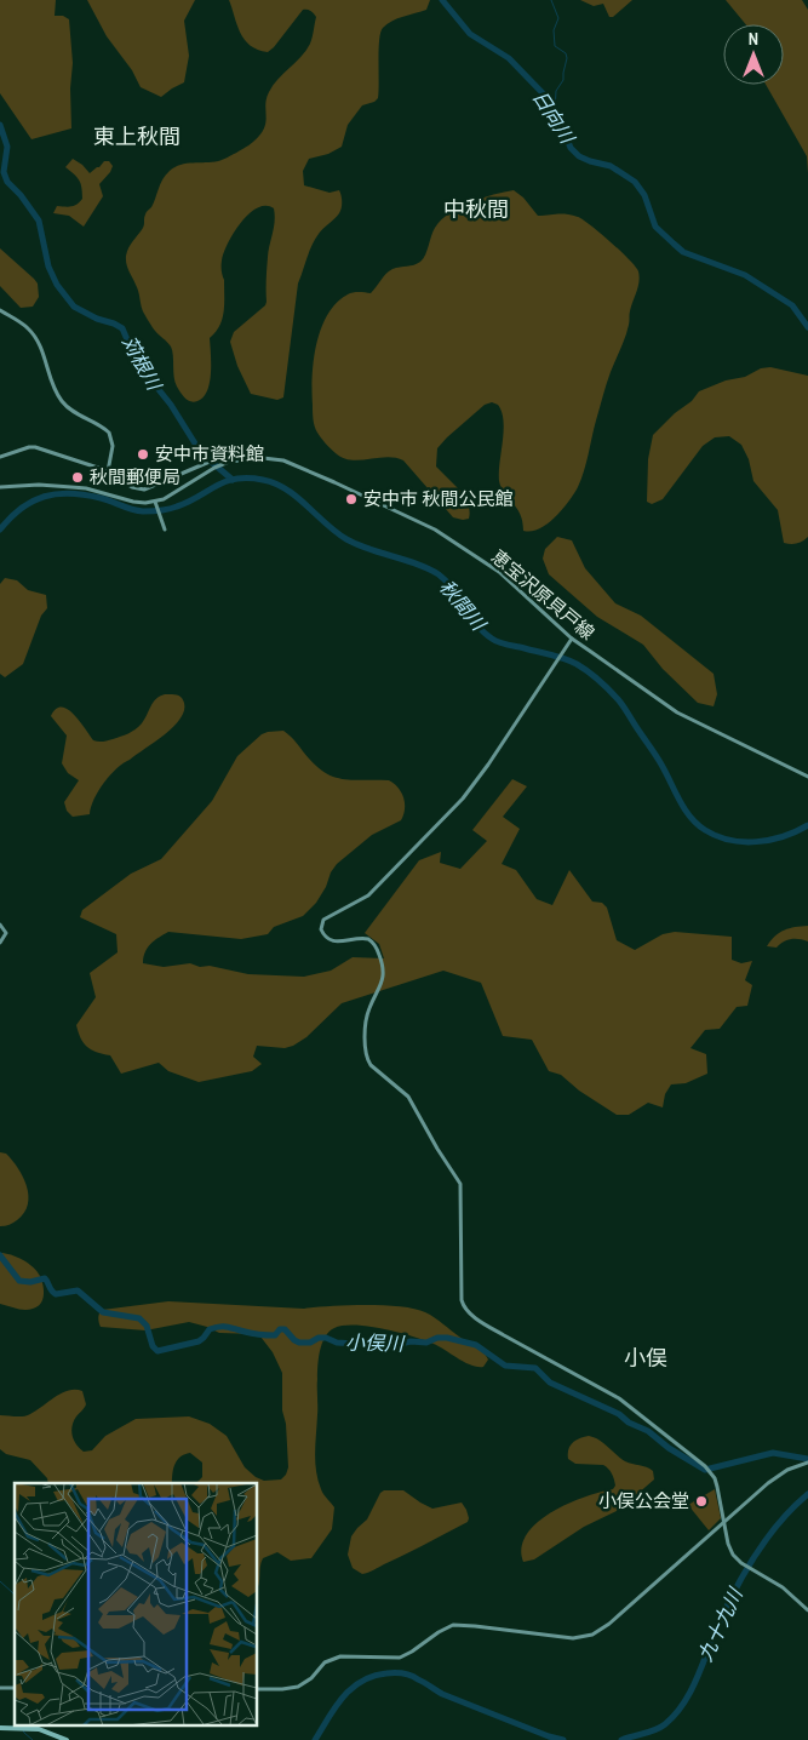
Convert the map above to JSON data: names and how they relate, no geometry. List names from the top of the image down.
{
  "streets": {
    "street": ["恵宝沢原貝戸線"]
  },
  "districts": ["東上秋間", "中秋間", "小俣"],
  "water": [
    "日向川",
    "苅根川",
    "秋間川",
    "小俣川",
    "九十九川"
  ],
  "places": [
    "安中市資料館",
    "秋間郵便局",
    "安中市 秋間公民館",
    "小俣公会堂"
  ],
  "north": "top"
}
